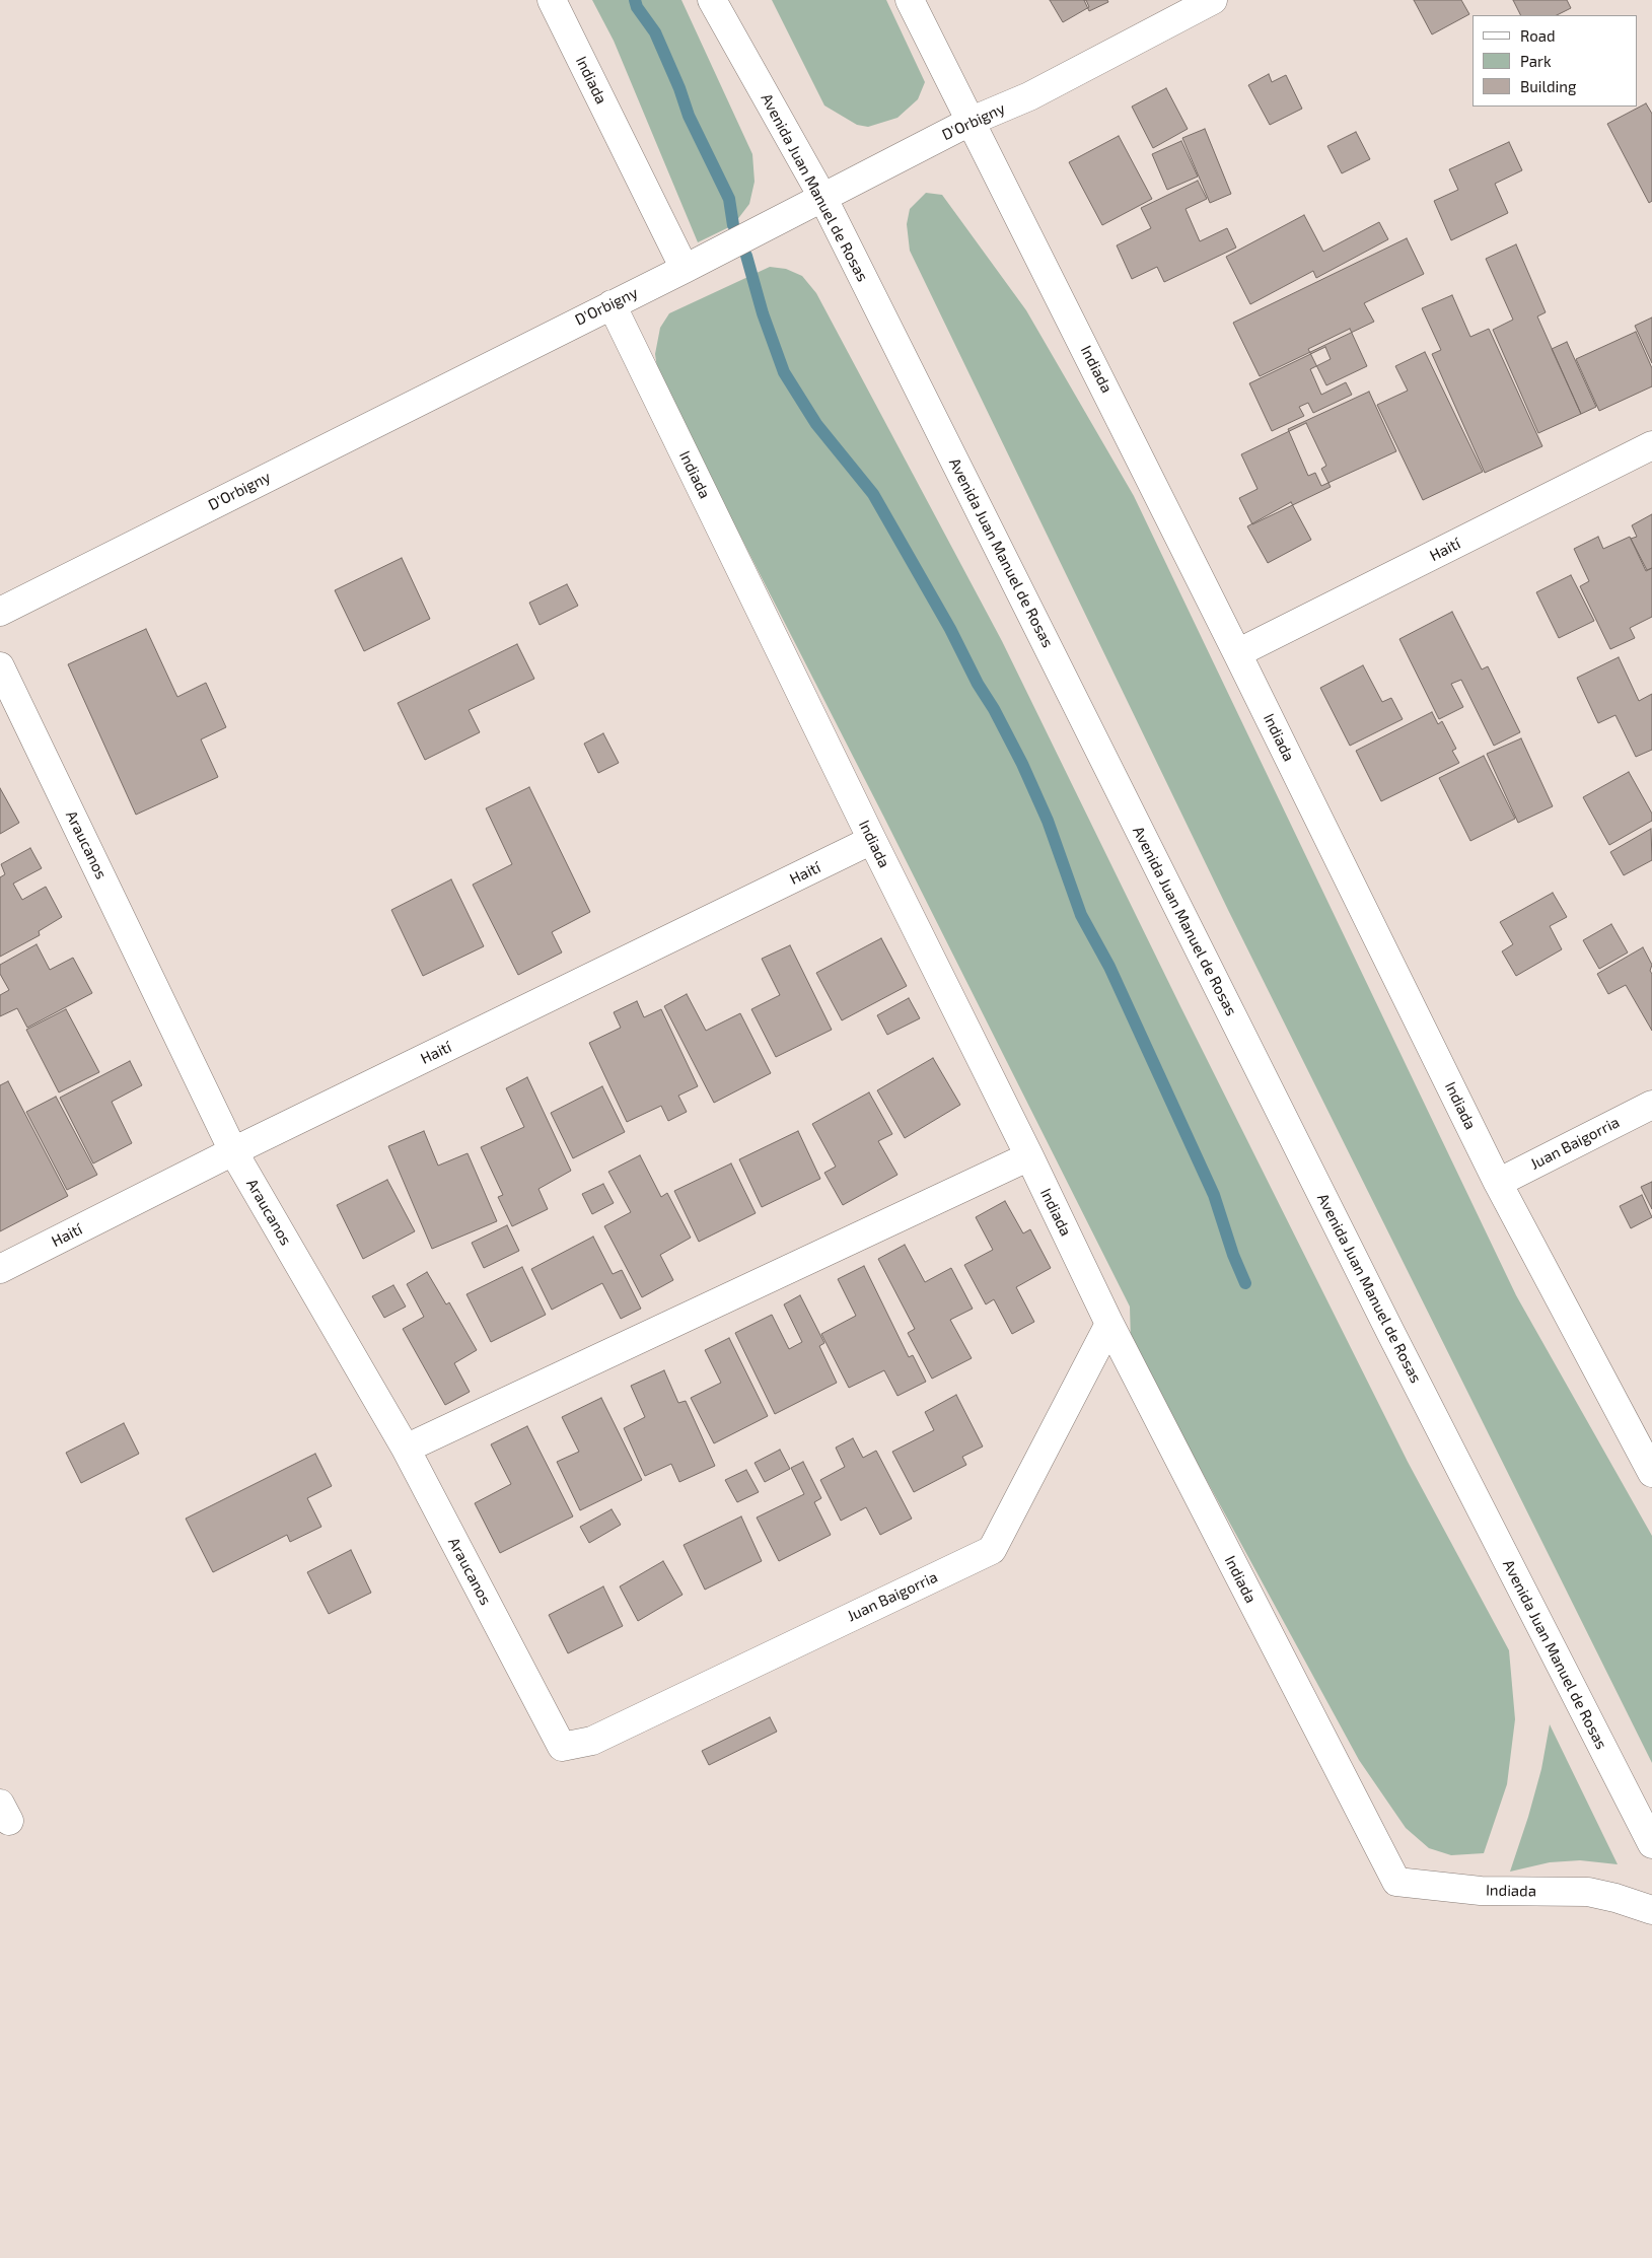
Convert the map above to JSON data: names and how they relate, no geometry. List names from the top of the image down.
{
  "streets": {
    "street": [
      "Indiada",
      "D'Orbigny",
      "Avenida Juan Manuel de Rosas",
      "Haití",
      "Araucanos",
      "Juan Baigorria"
    ]
  },
  "crossings": [
    ["Indiada", "D'Orbigny"],
    ["Indiada", "Haití"],
    ["Indiada", "Juan Baigorria"],
    ["D'Orbigny", "Avenida Juan Manuel de Rosas"],
    ["Haití", "Araucanos"],
    ["Araucanos", "Juan Baigorria"]
  ],
  "legend": ["Road", "Park", "Building"]
}
